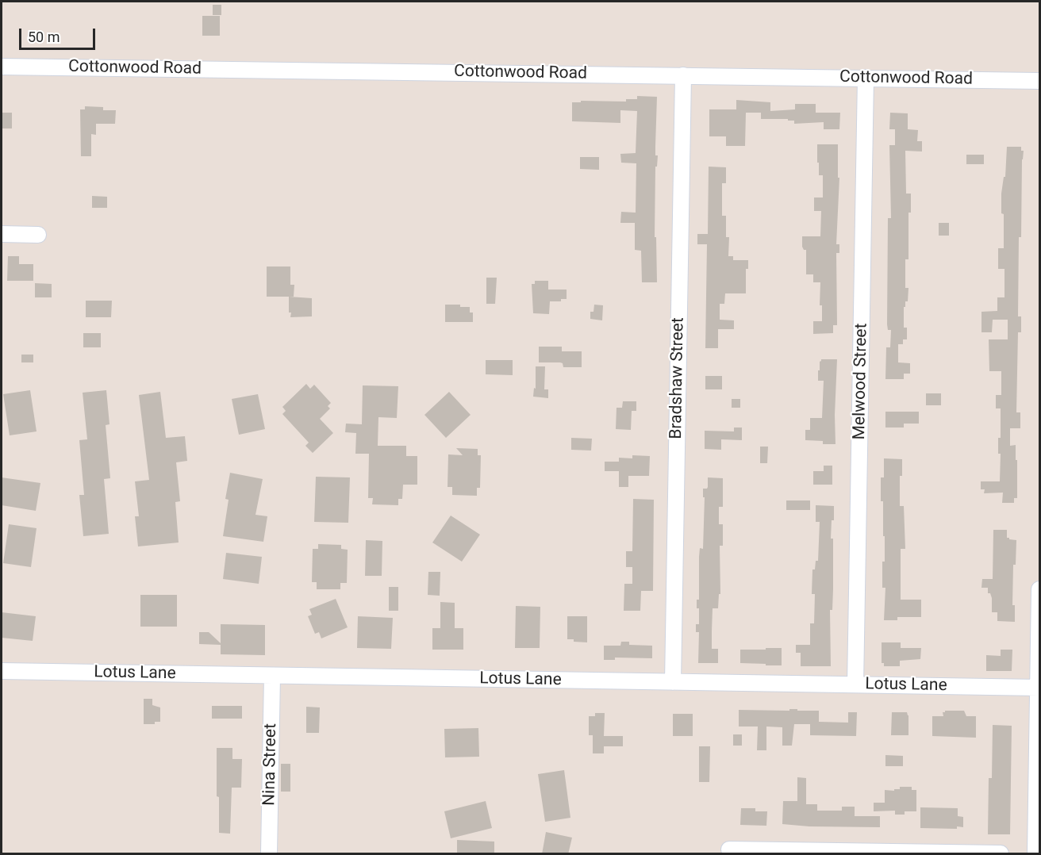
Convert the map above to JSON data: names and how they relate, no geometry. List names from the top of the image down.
{
  "streets": {
    "street": [
      "Cottonwood Road",
      "Bradshaw Street",
      "Melwood Street",
      "Lotus Lane",
      "Nina Street"
    ]
  },
  "crossings": [
    ["Cottonwood Road", "Bradshaw Street"],
    ["Cottonwood Road", "Melwood Street"],
    ["Bradshaw Street", "Lotus Lane"],
    ["Melwood Street", "Lotus Lane"],
    ["Lotus Lane", "Nina Street"]
  ],
  "scale_bar": "50 m"
}
